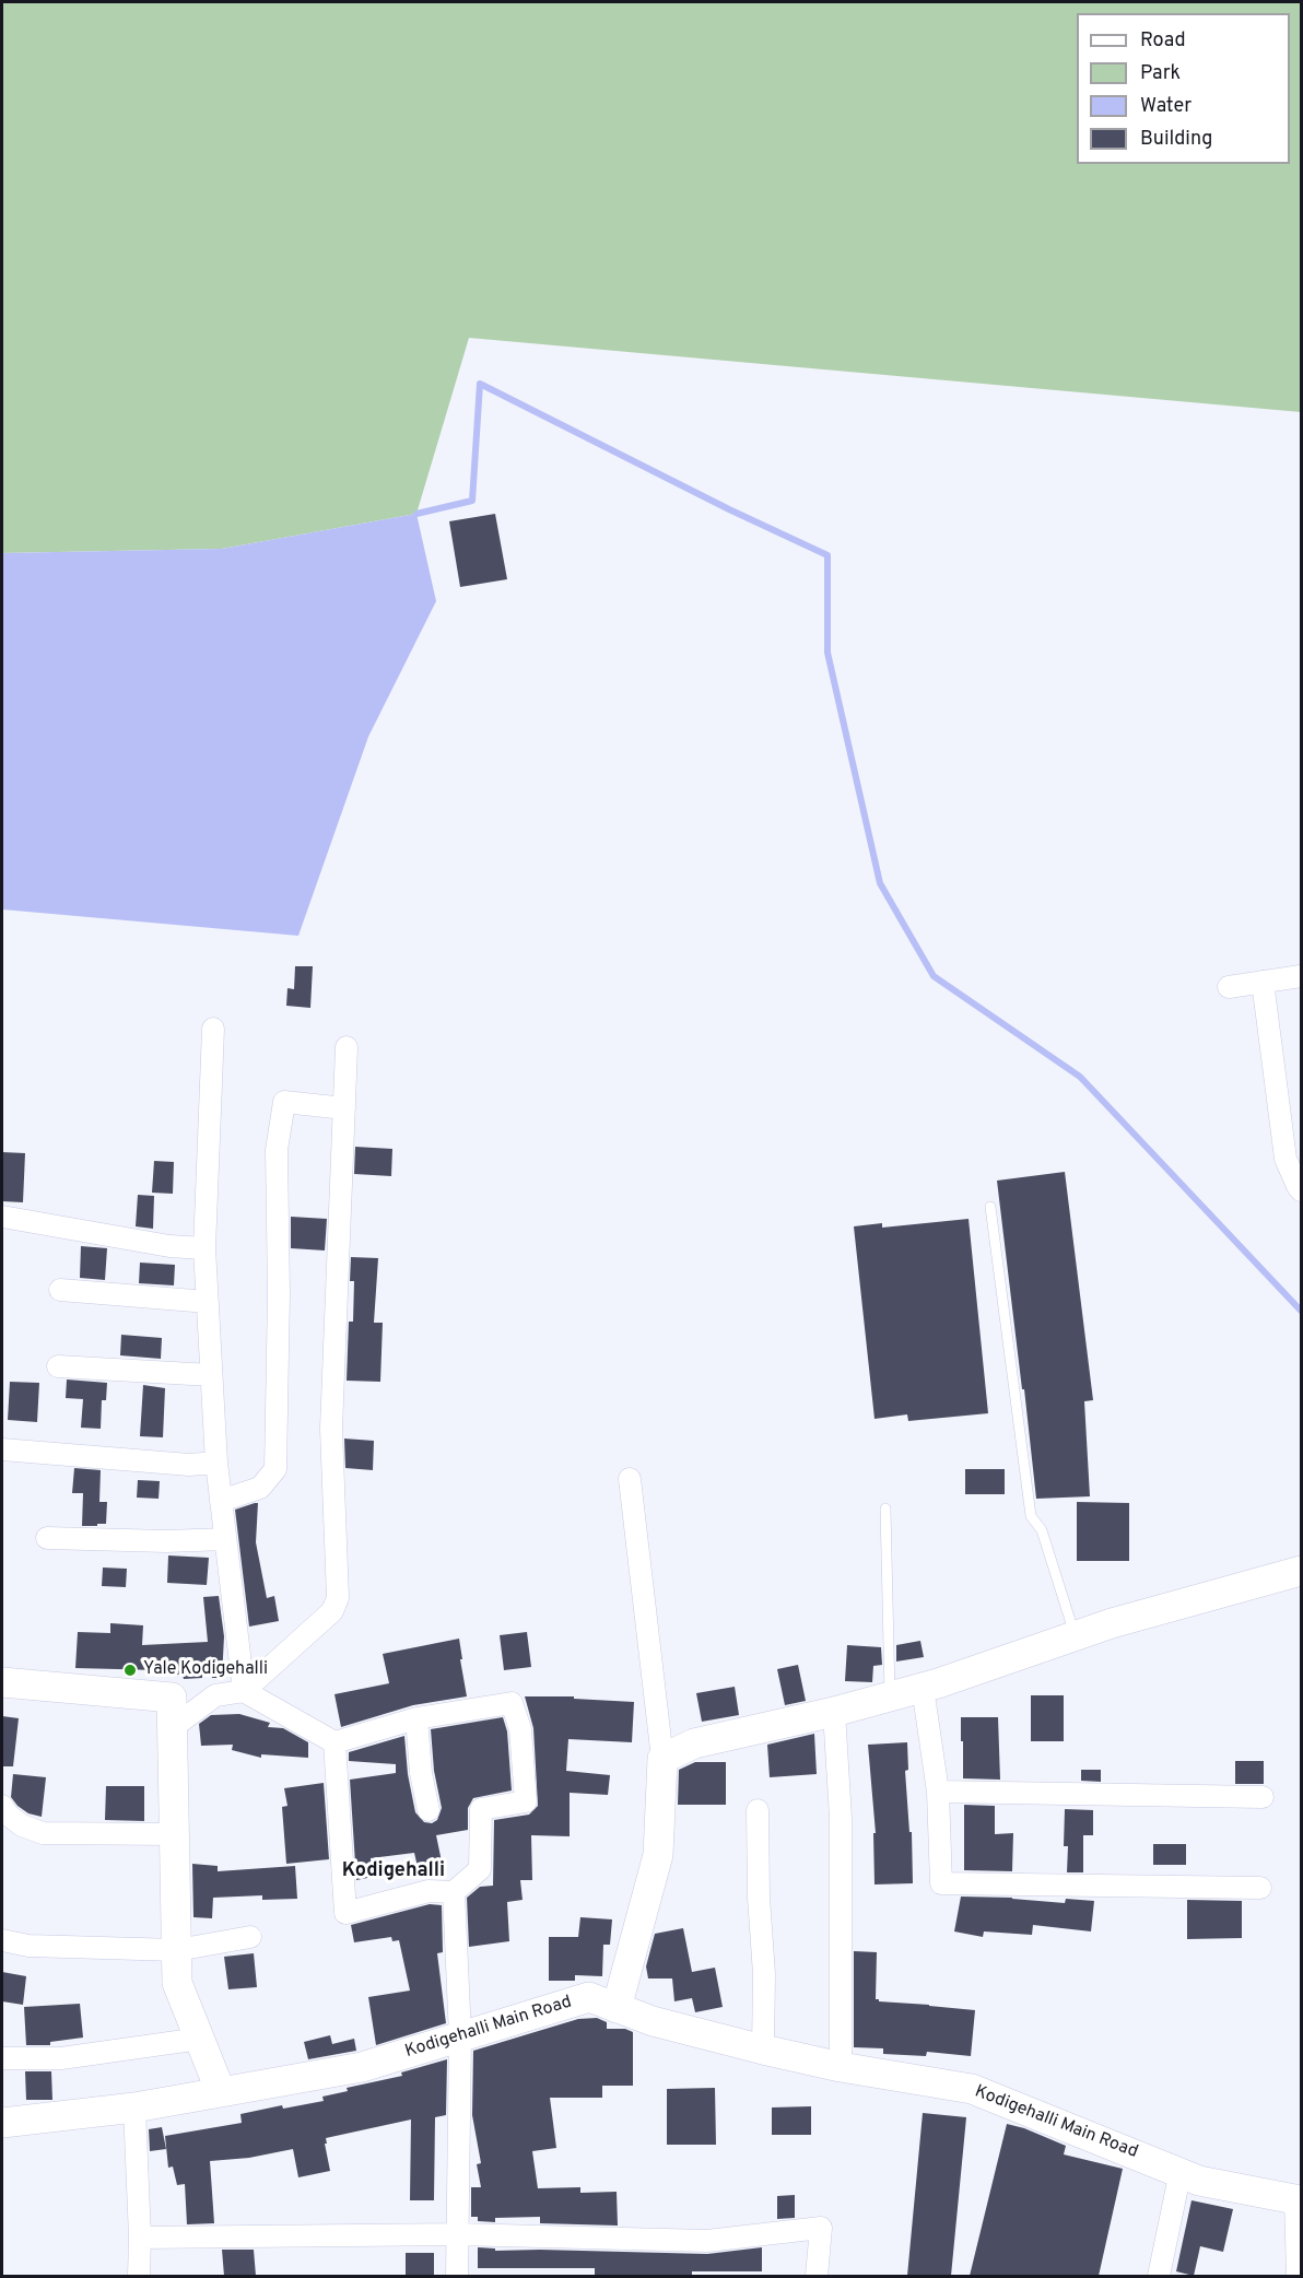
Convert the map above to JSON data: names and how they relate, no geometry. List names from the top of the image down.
{
  "streets": {
    "street": ["Kodigehalli Main Road"]
  },
  "districts": ["Kodigehalli"],
  "places": ["Yale Kodigehalli"],
  "legend": [
    "Road",
    "Park",
    "Water",
    "Building"
  ]
}
